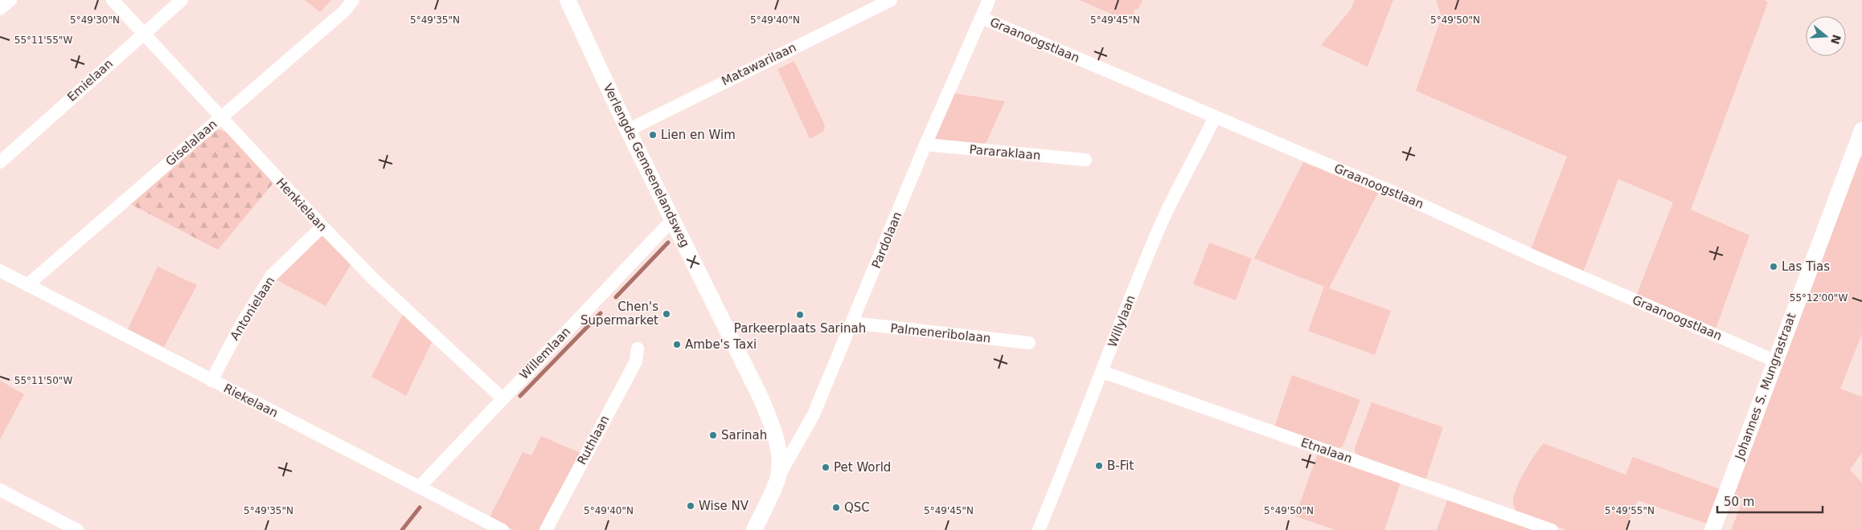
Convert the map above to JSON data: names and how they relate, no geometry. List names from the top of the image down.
{
  "streets": {
    "street": [
      "Graanoogstlaan",
      "Matawarilaan",
      "Emielaan",
      "Giselalaan",
      "Pararaklaan",
      "Verlengde Gemeenelandsweg",
      "Henkielaan",
      "Pardolaan",
      "Antonielaan",
      "Willylaan",
      "Palmeneribolaan",
      "Willemlaan",
      "Johannes S. Mungrastraat",
      "Riekelaan",
      "Ruthlaan",
      "Etnalaan"
    ]
  },
  "crossings": [
    ["Graanoogstlaan", "Pardolaan"],
    ["Graanoogstlaan", "Willylaan"],
    ["Graanoogstlaan", "Johannes S. Mungrastraat"],
    ["Matawarilaan", "Verlengde Gemeenelandsweg"],
    ["Emielaan", "Henkielaan"],
    ["Giselalaan", "Henkielaan"],
    ["Giselalaan", "Riekelaan"],
    ["Pararaklaan", "Pardolaan"],
    ["Verlengde Gemeenelandsweg", "Pardolaan"],
    ["Verlengde Gemeenelandsweg", "Willemlaan"],
    ["Henkielaan", "Antonielaan"],
    ["Henkielaan", "Willemlaan"],
    ["Pardolaan", "Palmeneribolaan"],
    ["Antonielaan", "Riekelaan"],
    ["Willylaan", "Etnalaan"],
    ["Willemlaan", "Riekelaan"]
  ],
  "places": [
    "Lien en Wim",
    "Las Tias",
    "Chen's Supermarket",
    "Parkeerplaats Sarinah",
    "Ambe's Taxi",
    "Sarinah",
    "B-Fit",
    "Pet World",
    "Wise NV",
    "QSC"
  ],
  "scale_bar": "50 m",
  "north": "right",
  "coordinates": [
    "5°49'30\"N",
    "5°49'35\"N",
    "5°49'40\"N",
    "5°49'45\"N",
    "5°49'50\"N",
    "55°11'55\"W",
    "55°12'00\"W",
    "55°11'50\"W",
    "5°49'55\"N"
  ]
}
